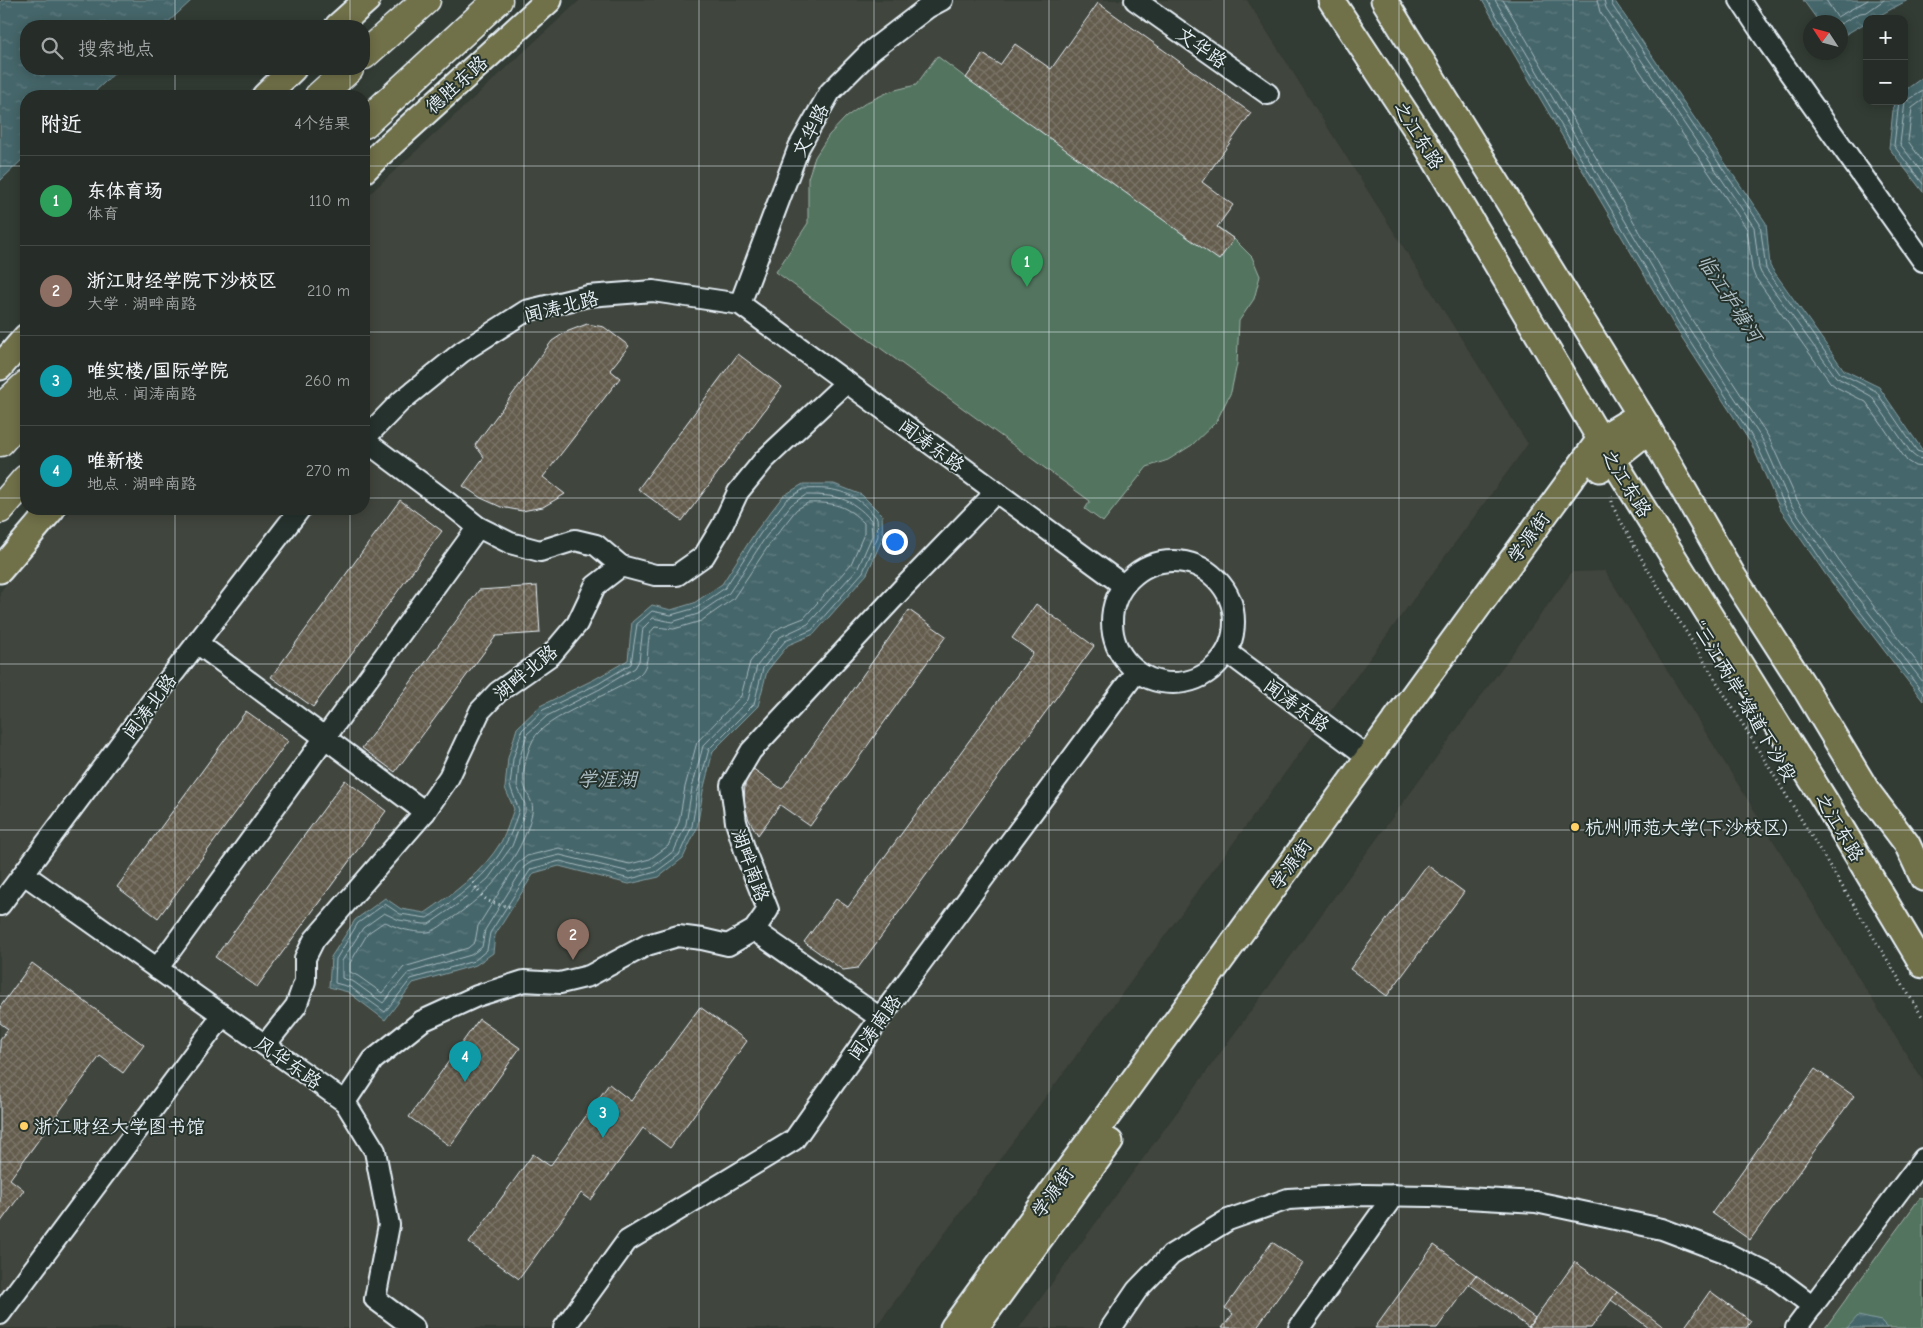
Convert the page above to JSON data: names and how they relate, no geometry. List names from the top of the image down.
{
  "streets": {
    "main road": ["德胜东路", "之江东路", "学源街"],
    "street": [
      "文华路",
      "闻涛北路",
      "闻涛东路",
      "湖畔北路",
      "湖畔南路",
      "闻涛南路",
      "风华东路"
    ],
    "path": ["“三江两岸”绿道下沙段"]
  },
  "crossings": [
    ["文华路", "闻涛北路"],
    ["文华路", "闻涛东路"],
    ["之江东路", "学源街"],
    ["之江东路", "“三江两岸”绿道下沙段"],
    ["闻涛北路", "闻涛东路"],
    ["闻涛北路", "风华东路"],
    ["闻涛东路", "学源街"],
    ["闻涛东路", "湖畔南路"],
    ["闻涛东路", "闻涛南路"],
    ["学源街", "“三江两岸”绿道下沙段"],
    ["湖畔北路", "风华东路"],
    ["湖畔南路", "风华东路"]
  ],
  "water": ["临江护塘河", "学涯湖"],
  "places": ["杭州师范大学(下沙校区)", "浙江财经大学图书馆"],
  "north": "top left",
  "page": {
    "map_buttons": ["+", "−"],
    "search": "搜索地点",
    "heading": ["附近", "4个结果"],
    "list": [
      {
        "mark": "1",
        "name": "东体育场",
        "note": "体育",
        "value": "110 m"
      },
      {
        "mark": "2",
        "name": "浙江财经学院下沙校区",
        "note": "大学 · 湖畔南路",
        "value": "210 m"
      },
      {
        "mark": "3",
        "name": "唯实楼/国际学院",
        "note": "地点 · 闻涛南路",
        "value": "260 m"
      },
      {
        "mark": "4",
        "name": "唯新楼",
        "note": "地点 · 湖畔南路",
        "value": "270 m"
      }
    ],
    "pins": [
      "1",
      "2",
      "4",
      "3"
    ]
  }
}
